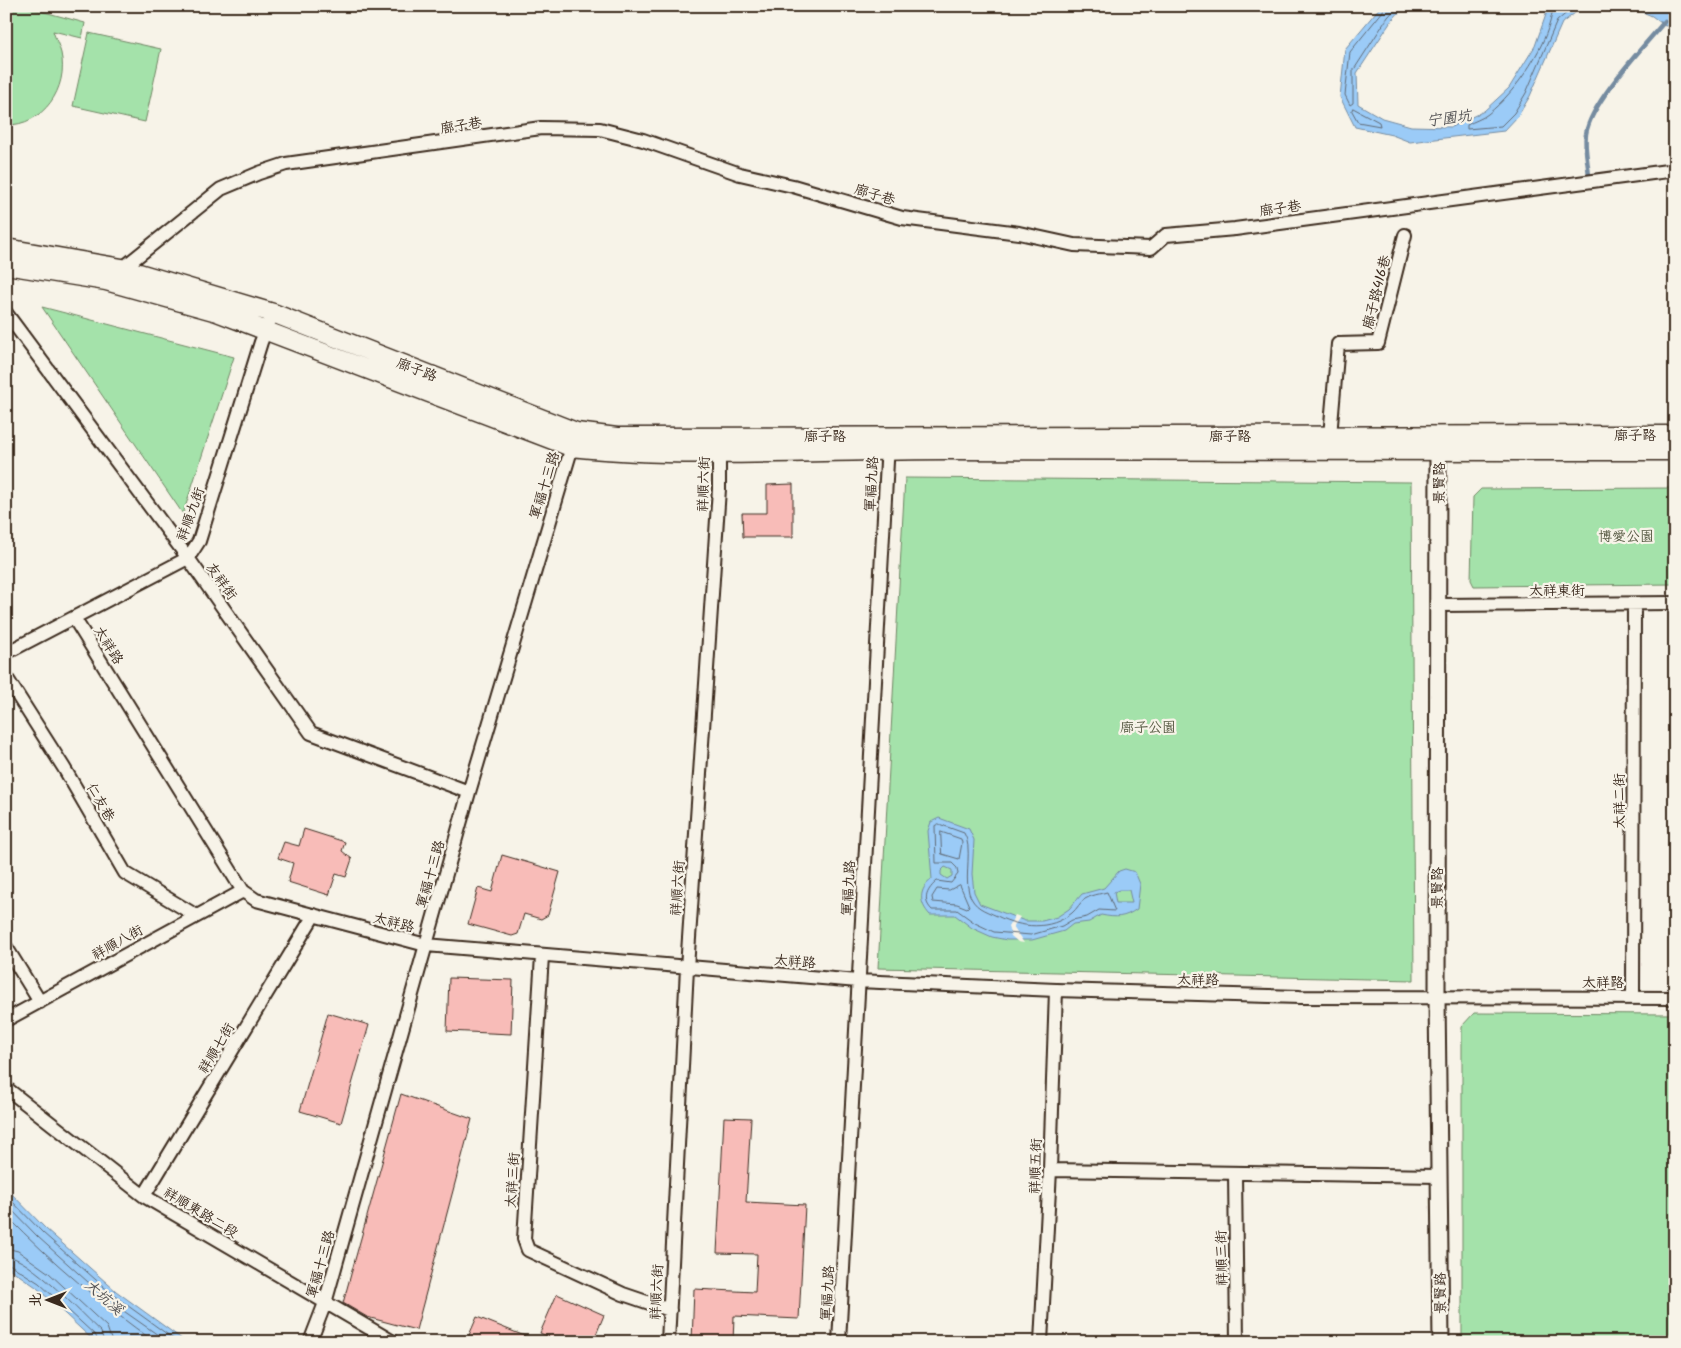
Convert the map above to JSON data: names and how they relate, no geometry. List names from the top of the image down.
{
  "streets": {
    "main road": ["廍子路"],
    "street": [
      "廍子巷",
      "廍子路416巷",
      "景賢路",
      "祥順六街",
      "軍福九路",
      "軍福十三路",
      "祥順九街",
      "友祥街",
      "太祥東街",
      "太祥路",
      "太祥二街",
      "仁友巷",
      "祥順八街",
      "祥順七街",
      "祥順五街",
      "太祥三街",
      "祥順東路二段",
      "祥順三街"
    ]
  },
  "crossings": [
    ["廍子巷", "廍子路"],
    ["廍子路416巷", "廍子路"],
    ["廍子路", "景賢路"],
    ["廍子路", "祥順六街"],
    ["廍子路", "軍福九路"],
    ["廍子路", "軍福十三路"],
    ["廍子路", "祥順九街"],
    ["景賢路", "太祥東街"],
    ["景賢路", "太祥路"],
    ["祥順六街", "太祥路"],
    ["祥順六街", "太祥三街"],
    ["軍福九路", "太祥路"],
    ["軍福十三路", "友祥街"],
    ["軍福十三路", "太祥路"],
    ["軍福十三路", "祥順東路二段"],
    ["祥順九街", "友祥街"],
    ["祥順九街", "太祥路"],
    ["太祥東街", "太祥二街"],
    ["太祥路", "太祥二街"],
    ["太祥路", "祥順八街"],
    ["太祥路", "祥順七街"],
    ["太祥路", "祥順五街"],
    ["太祥路", "太祥三街"],
    ["仁友巷", "祥順八街"],
    ["祥順七街", "祥順東路二段"]
  ],
  "water": ["宁園坑", "大坑溪"],
  "parks": ["博愛公園", "廍子公園"],
  "north": "left"
}
